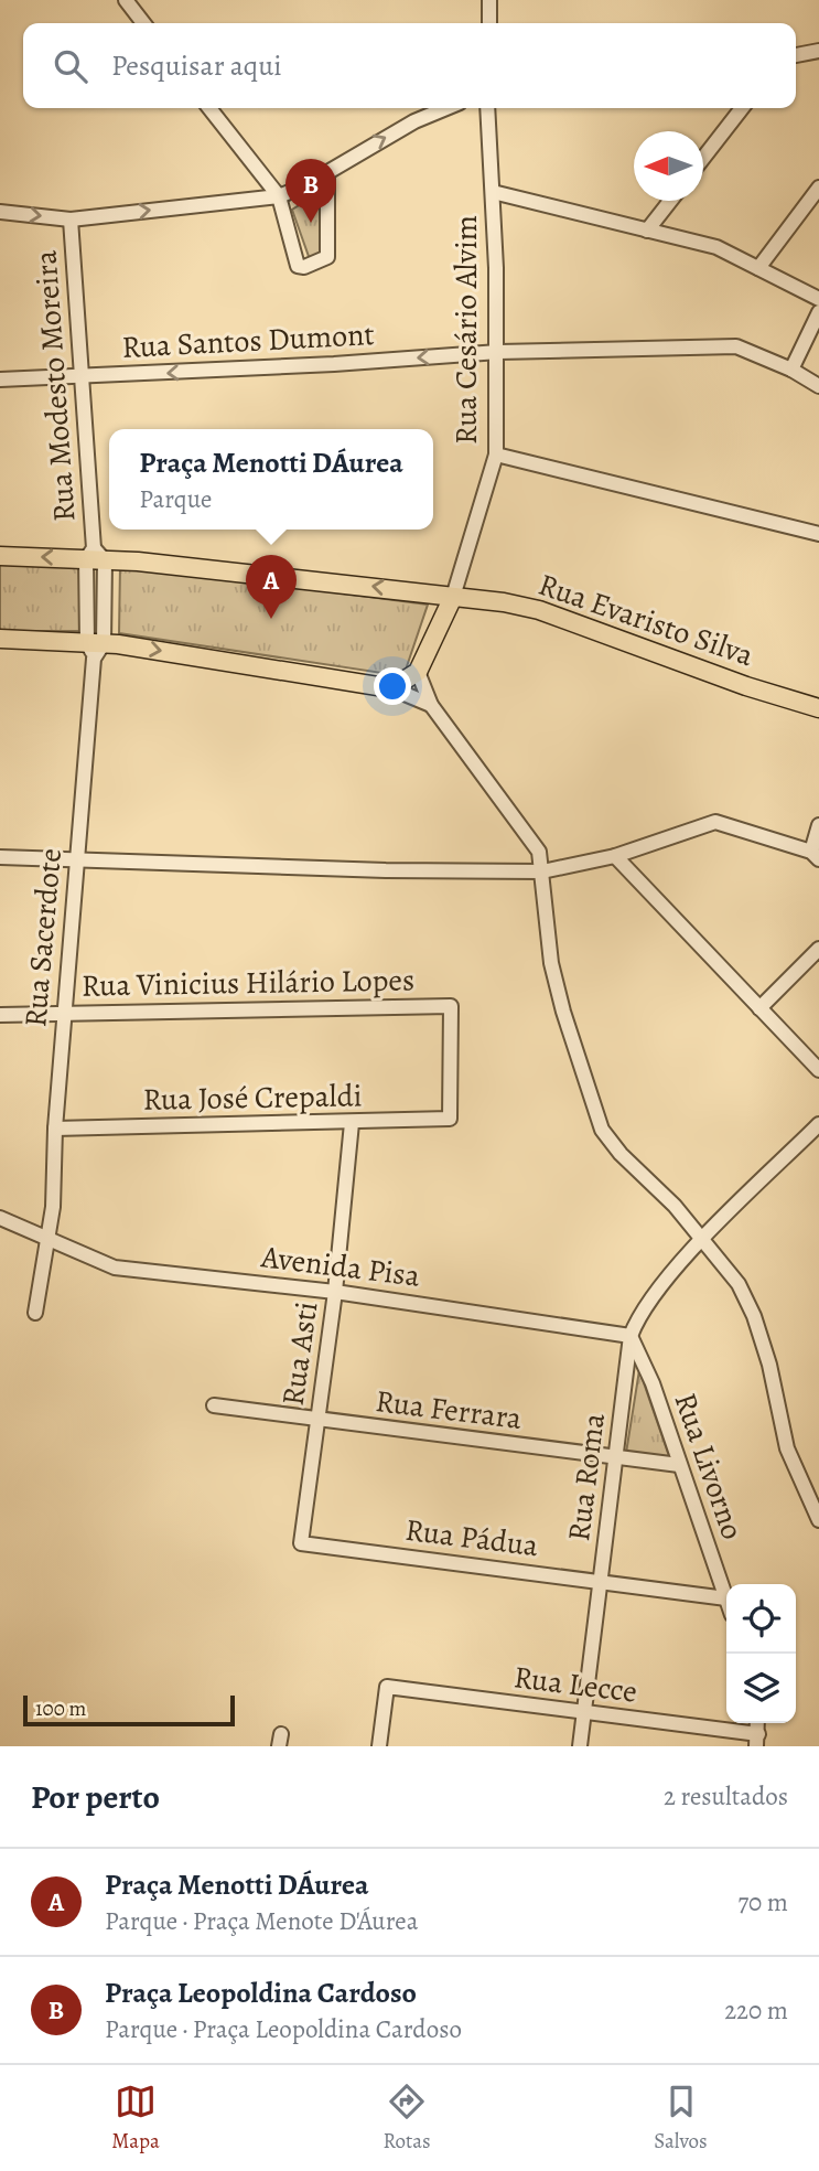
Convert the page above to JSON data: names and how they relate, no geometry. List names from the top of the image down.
{
  "streets": {
    "main road": ["Rua Evaristo Silva"],
    "street": [
      "Rua Cesário Alvim",
      "Rua Santos Dumont",
      "Rua Modesto Moreira",
      "Rua Sacerdote",
      "Rua Vinicius Hilário Lopes",
      "Rua José Crepaldi",
      "Avenida Pisa",
      "Rua Asti",
      "Rua Ferrara",
      "Rua Livorno",
      "Rua Roma",
      "Rua Pádua",
      "Rua Lecce"
    ]
  },
  "crossings": [
    ["Rua Cesário Alvim", "Rua Santos Dumont"],
    ["Rua Cesário Alvim", "Rua Evaristo Silva"],
    ["Rua Santos Dumont", "Rua Modesto Moreira"],
    ["Rua Modesto Moreira", "Rua Evaristo Silva"],
    ["Rua Modesto Moreira", "Rua Sacerdote"],
    ["Rua Sacerdote", "Rua Vinicius Hilário Lopes"],
    ["Rua Sacerdote", "Rua José Crepaldi"],
    ["Rua Sacerdote", "Avenida Pisa"],
    ["Rua Vinicius Hilário Lopes", "Rua José Crepaldi"],
    ["Rua José Crepaldi", "Rua Asti"],
    ["Avenida Pisa", "Rua Asti"],
    ["Avenida Pisa", "Rua Livorno"],
    ["Avenida Pisa", "Rua Roma"],
    ["Rua Asti", "Rua Ferrara"],
    ["Rua Asti", "Rua Pádua"],
    ["Rua Ferrara", "Rua Livorno"],
    ["Rua Ferrara", "Rua Roma"],
    ["Rua Livorno", "Rua Roma"],
    ["Rua Livorno", "Rua Pádua"],
    ["Rua Roma", "Rua Pádua"],
    ["Rua Roma", "Rua Lecce"]
  ],
  "one_way": ["Rua Santos Dumont"],
  "scale_bar": "100 m",
  "north": "left",
  "page": {
    "search": "Pesquisar aqui",
    "pins": ["B", "A"],
    "popup": ["Praça Menotti DÁurea", "Parque"],
    "scale": "100 m",
    "heading": ["Por perto", "2 resultados"],
    "list": [
      {
        "mark": "A",
        "name": "Praça Menotti DÁurea",
        "note": "Parque · Praça Menote D'Áurea",
        "value": "70 m"
      },
      {
        "mark": "B",
        "name": "Praça Leopoldina Cardoso",
        "note": "Parque · Praça Leopoldina Cardoso",
        "value": "220 m"
      }
    ],
    "nav": ["Mapa", "Rotas", "Salvos"]
  }
}
